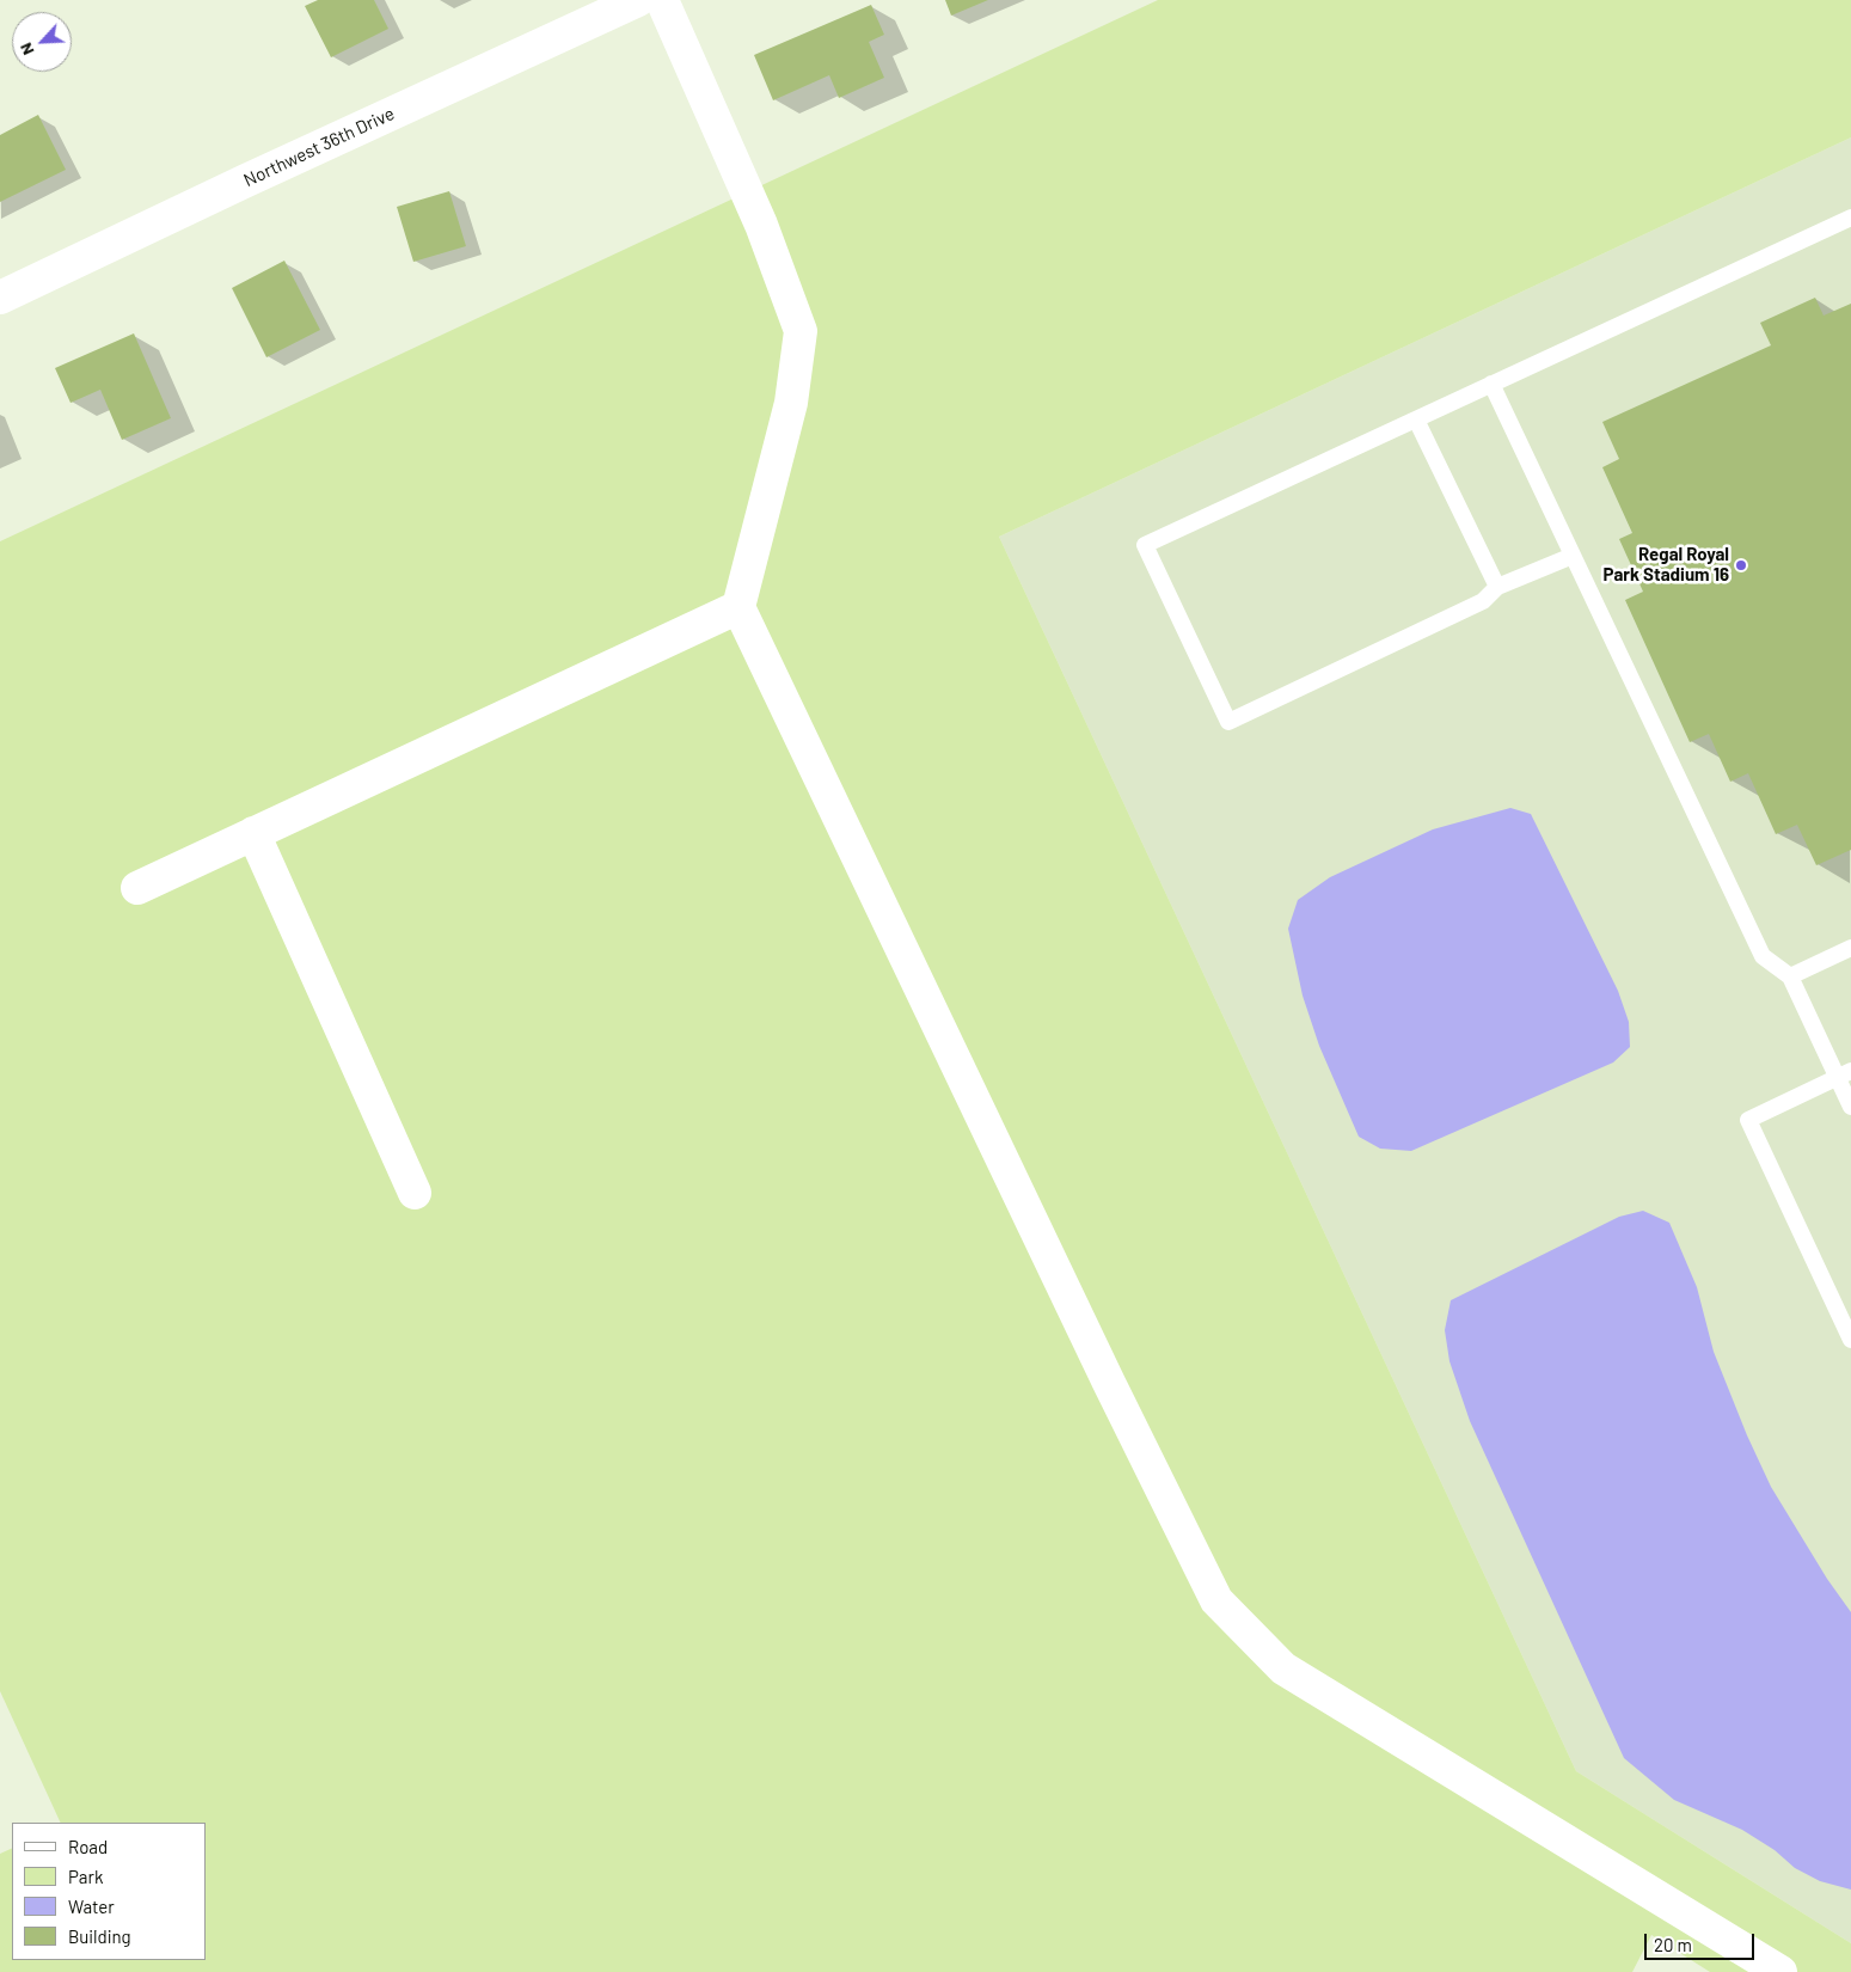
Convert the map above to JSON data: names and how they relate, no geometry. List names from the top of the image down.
{
  "streets": {
    "street": ["Northwest 36th Drive"]
  },
  "places": ["Regal Royal Park Stadium 16"],
  "legend": [
    "Road",
    "Park",
    "Water",
    "Building"
  ],
  "scale_bar": "20 m",
  "north": "bottom left"
}
